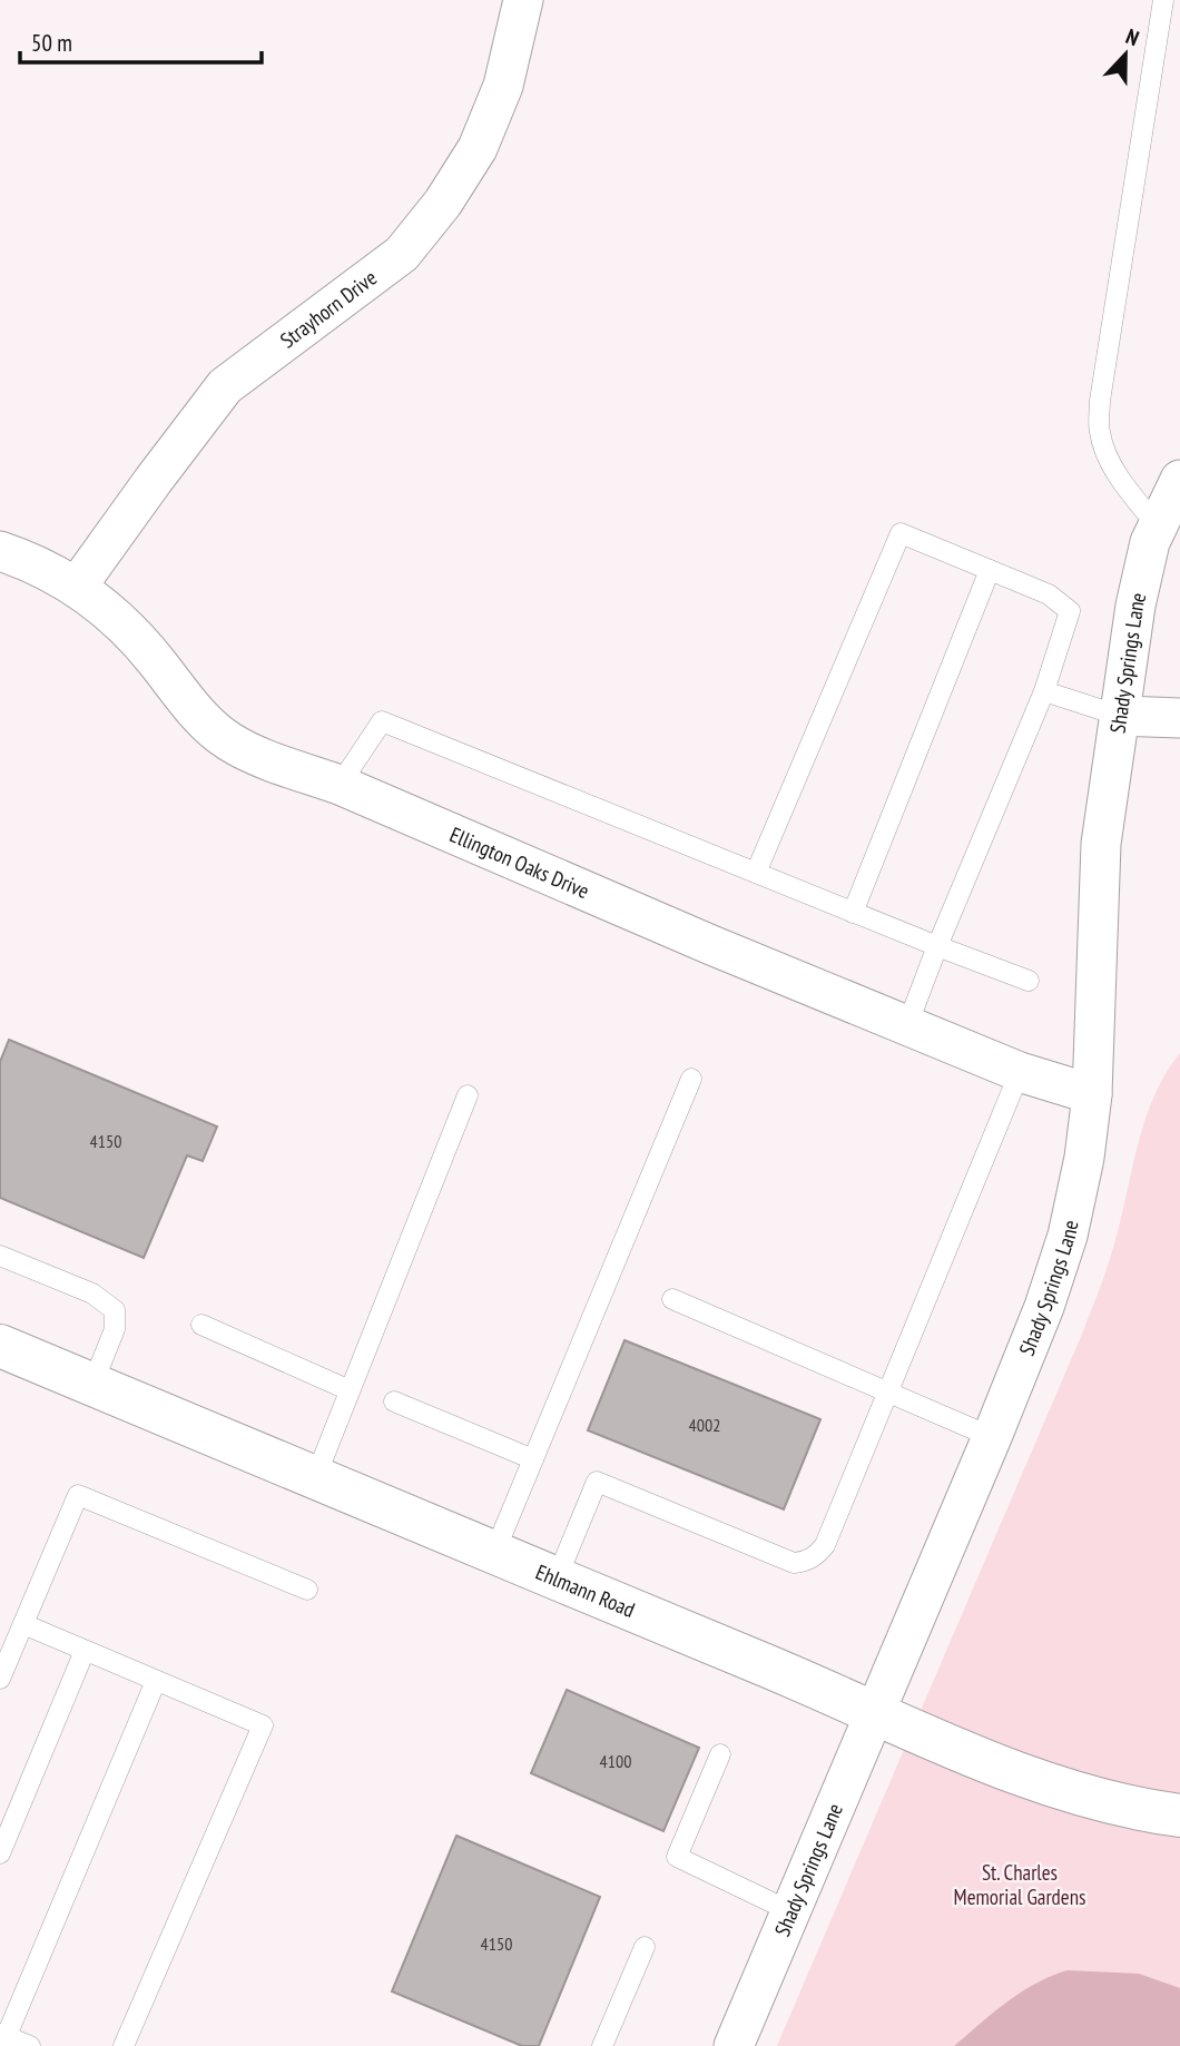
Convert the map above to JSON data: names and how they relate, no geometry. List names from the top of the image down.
{
  "streets": {
    "street": [
      "Strayhorn Drive",
      "Shady Springs Lane",
      "Ellington Oaks Drive",
      "Ehlmann Road"
    ]
  },
  "crossings": [
    ["Strayhorn Drive", "Ellington Oaks Drive"],
    ["Shady Springs Lane", "Ellington Oaks Drive"],
    ["Shady Springs Lane", "Ehlmann Road"]
  ],
  "parks": ["St. Charles Memorial Gardens"],
  "house_numbers": [
    "4150",
    "4002",
    "4100",
    "4150"
  ],
  "scale_bar": "50 m",
  "north": "top"
}
